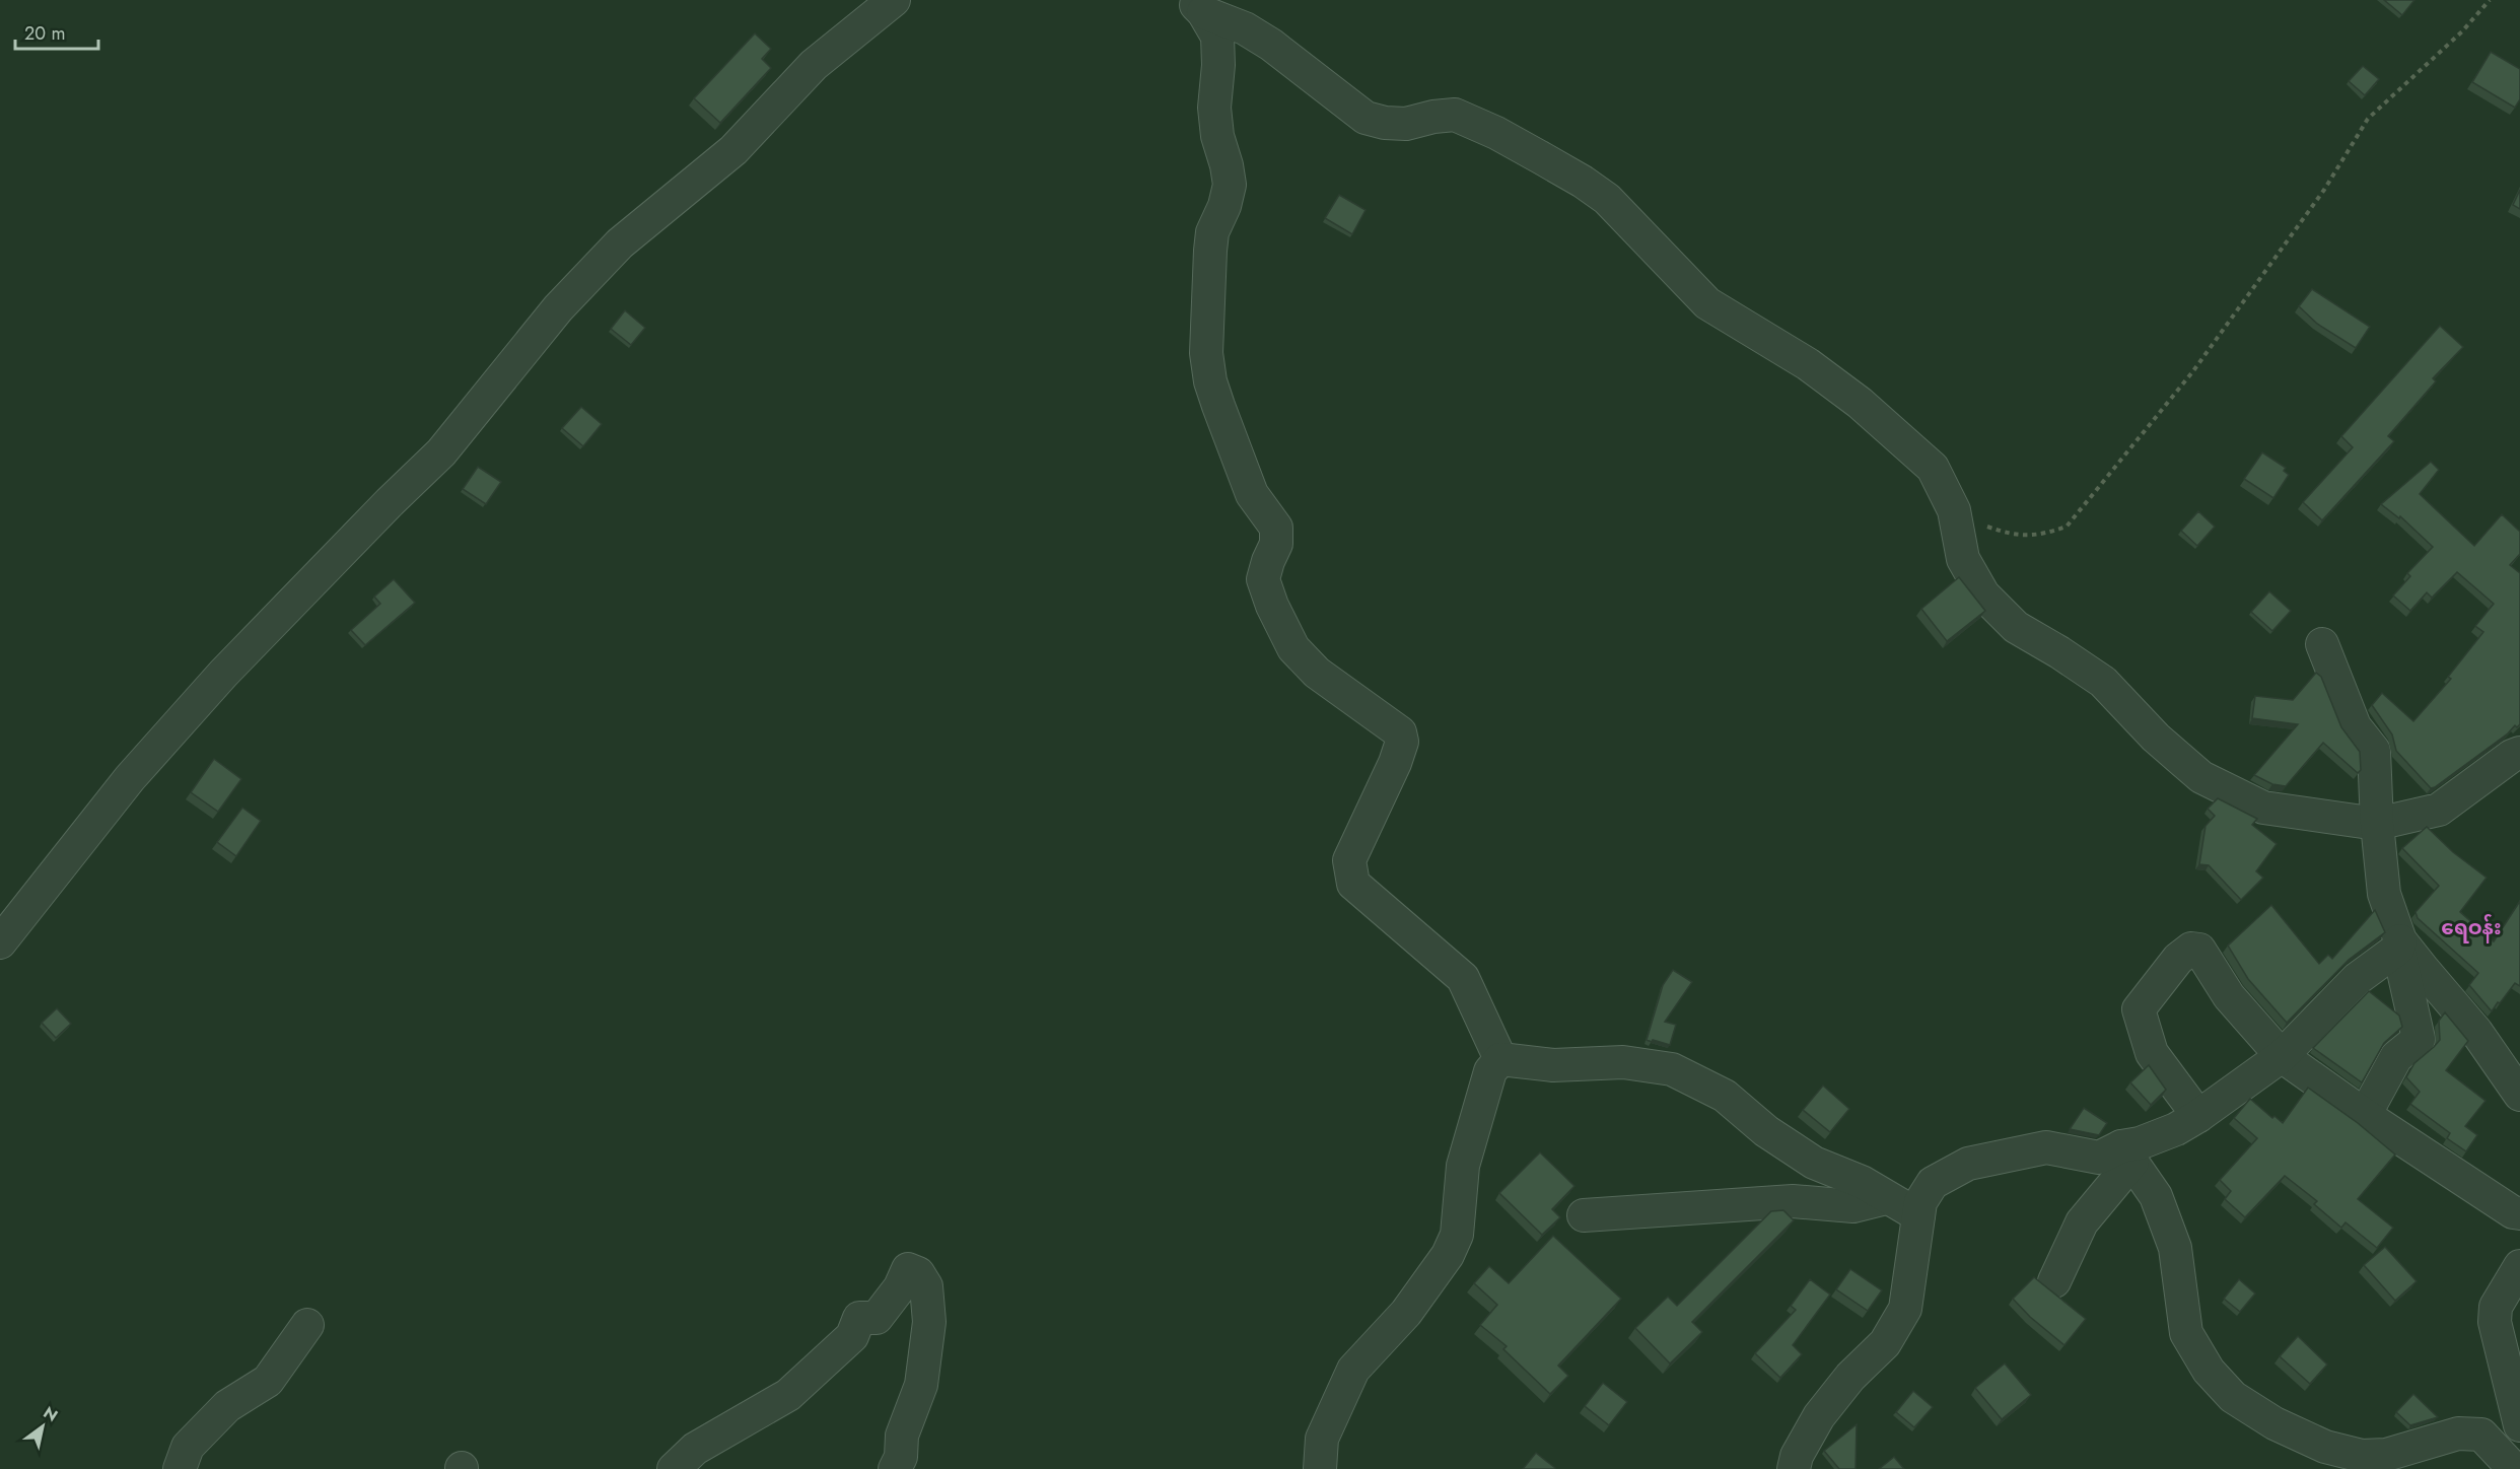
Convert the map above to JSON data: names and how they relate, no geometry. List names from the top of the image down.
{
  "districts": ["ရေဝန်း"],
  "scale_bar": "20 m",
  "north": "top right"
}
